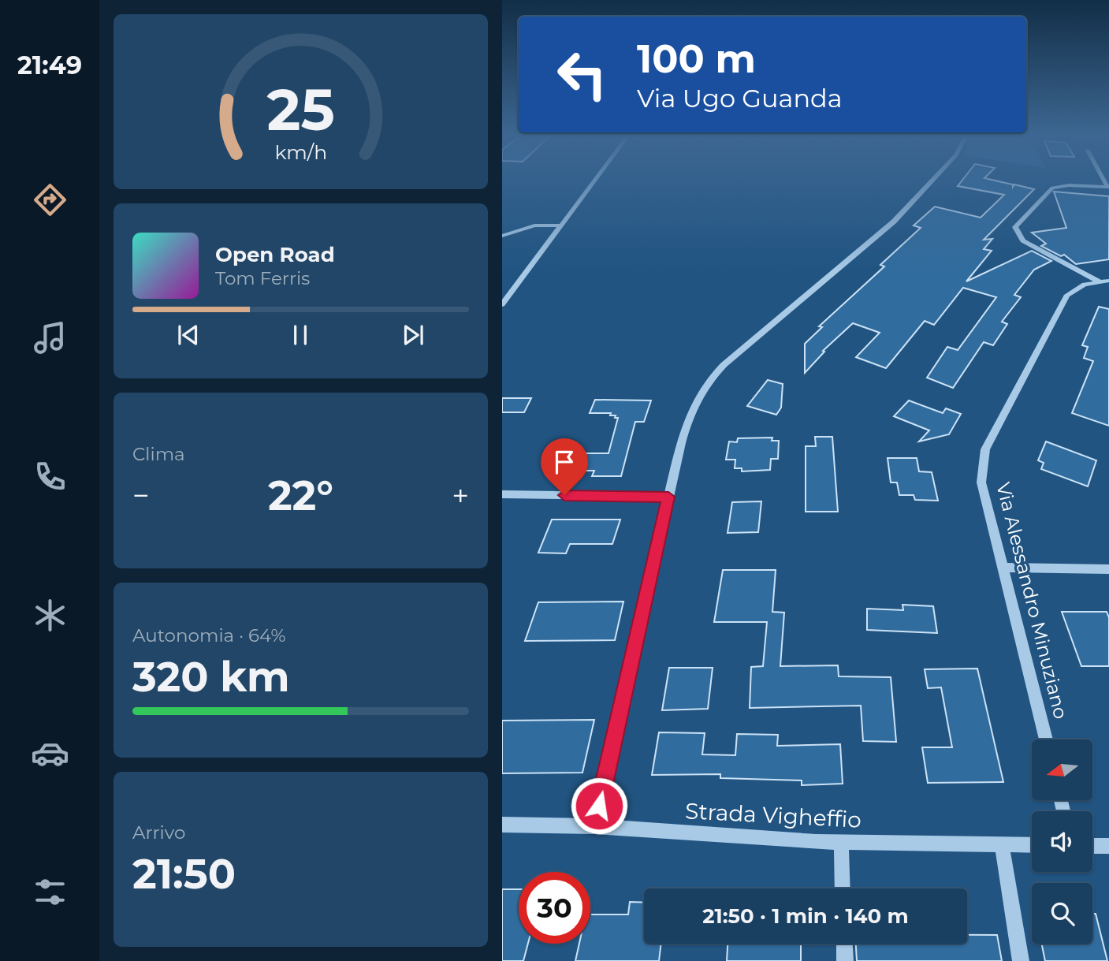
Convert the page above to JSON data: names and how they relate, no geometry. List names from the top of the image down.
{
  "streets": {
    "street": ["Via Alessandro Minuziano", "Strada Vigheffio"]
  },
  "north": "left",
  "page": {
    "tabs": "21:49",
    "turn": ["100 m", "Via Ugo Guanda"],
    "song": ["Open Road", "Tom Ferris"],
    "tile": [
      "Clima",
      ["Autonomia · 64%", "320 km"],
      ["Arrivo", "21:50"]
    ],
    "heat": ["−", "22°", "+"],
    "limit": "30",
    "trip": "21:50 · 1 min · 140 m",
    "gauge": ["25", "km/h"]
  }
}
